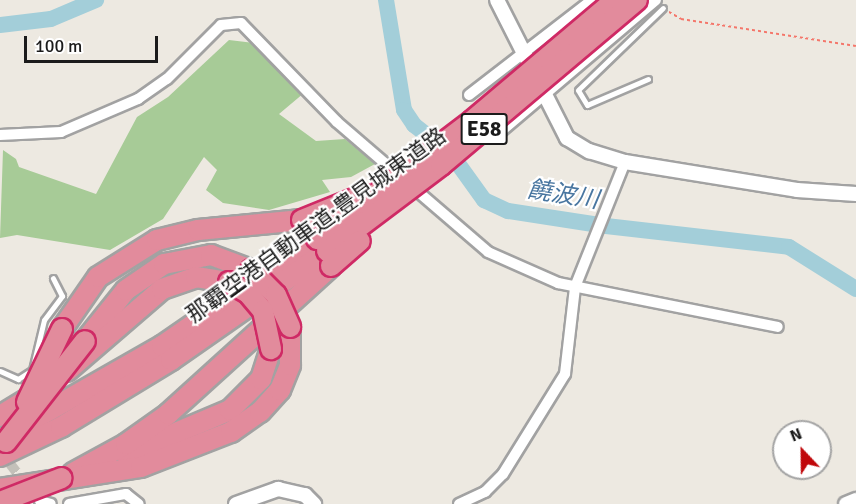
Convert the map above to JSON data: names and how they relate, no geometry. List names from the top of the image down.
{
  "streets": {
    "highway": ["E58", "那覇空港自動車道;豊見城東道路"]
  },
  "water": ["饒波川"],
  "scale_bar": "100 m",
  "north": "top"
}
